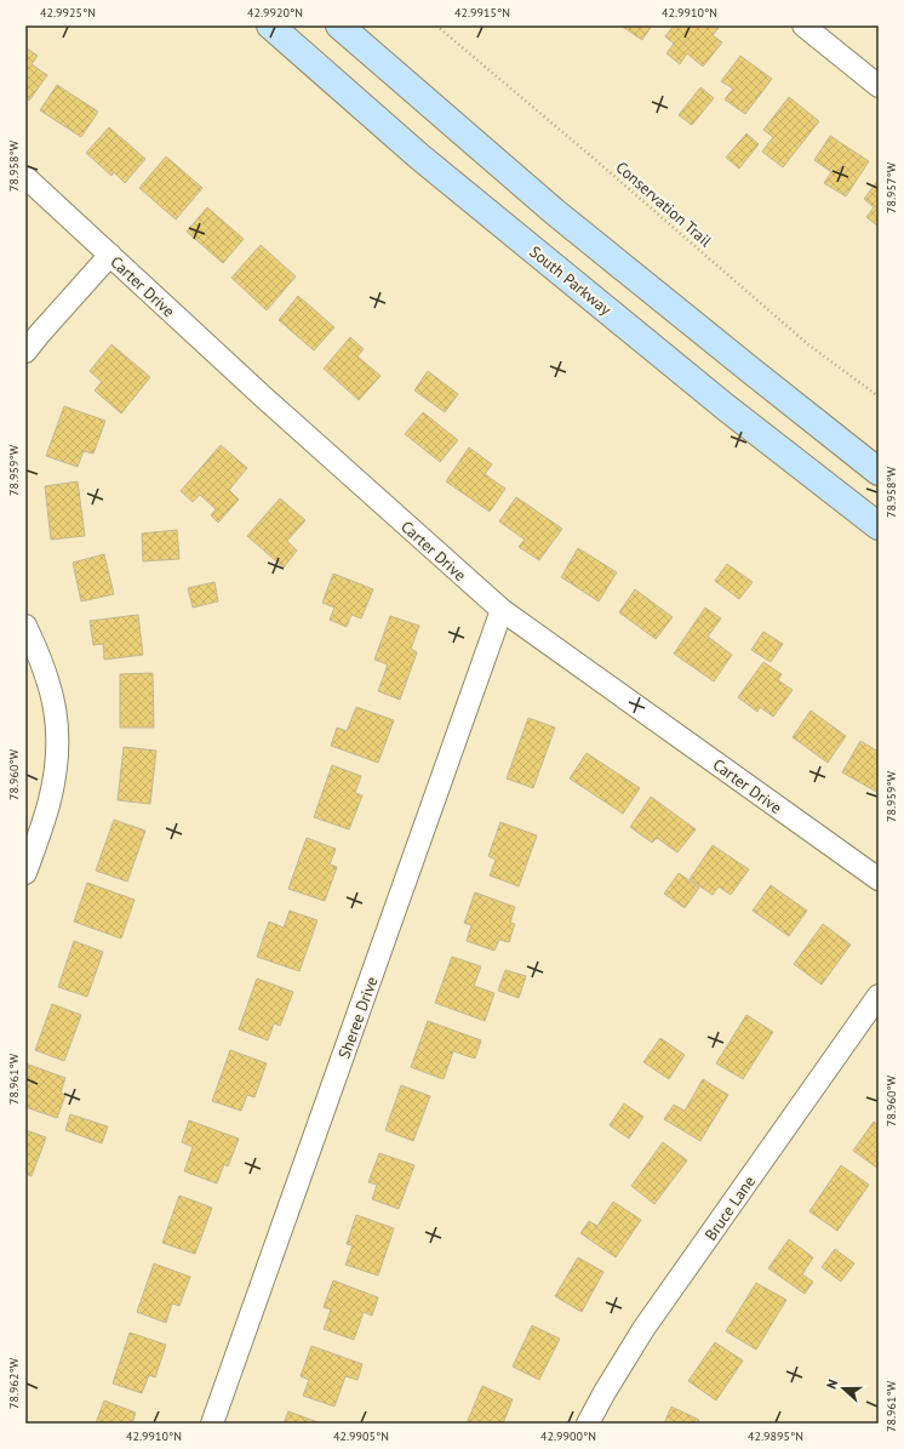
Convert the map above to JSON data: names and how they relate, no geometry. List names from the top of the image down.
{
  "streets": {
    "main road": ["South Parkway"],
    "street": ["Carter Drive", "Sheree Drive", "Bruce Lane"],
    "path": ["Conservation Trail"]
  },
  "crossings": [
    ["Carter Drive", "Sheree Drive"]
  ],
  "north": "left",
  "coordinates": [
    "42.9925°N",
    "42.9920°N",
    "42.9915°N",
    "42.9910°N",
    "78.958°W",
    "78.957°W",
    "78.959°W",
    "78.960°W",
    "78.961°W",
    "78.962°W",
    "42.9905°N",
    "42.9900°N",
    "42.9895°N"
  ]
}
